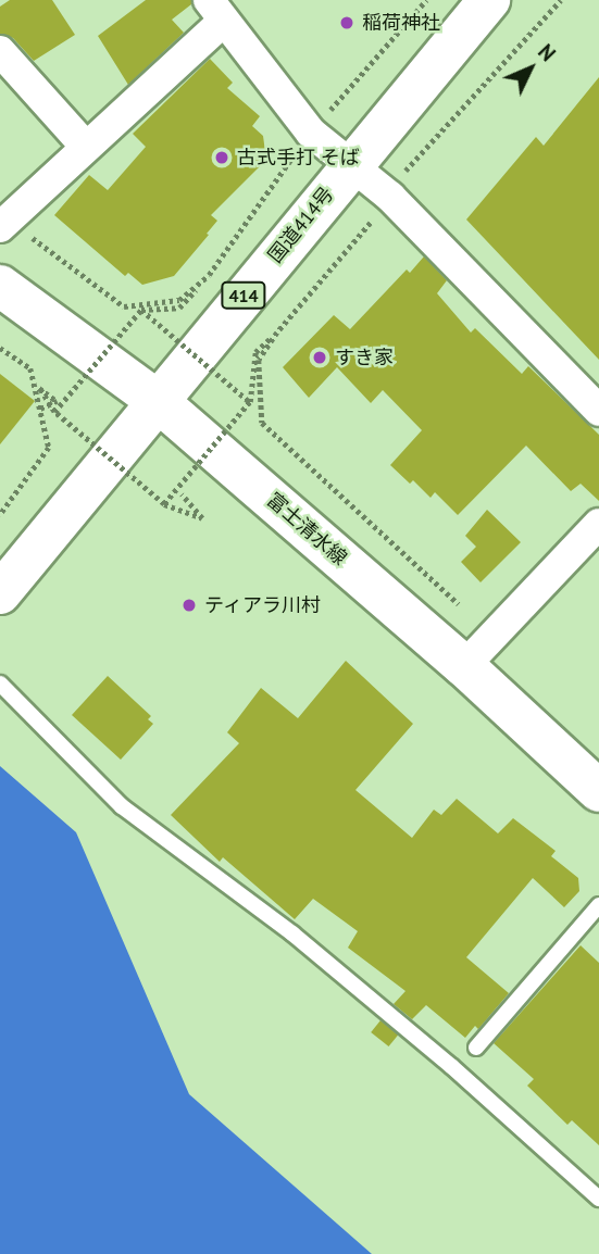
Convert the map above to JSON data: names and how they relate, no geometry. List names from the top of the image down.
{
  "streets": {
    "main road": ["国道414号", "414", "富士清水線"]
  },
  "crossings": [
    ["国道414号", "富士清水線"]
  ],
  "places": [
    "稲荷神社",
    "古式手打 そば",
    "すき家",
    "ティアラ川村"
  ],
  "north": "top right"
}
